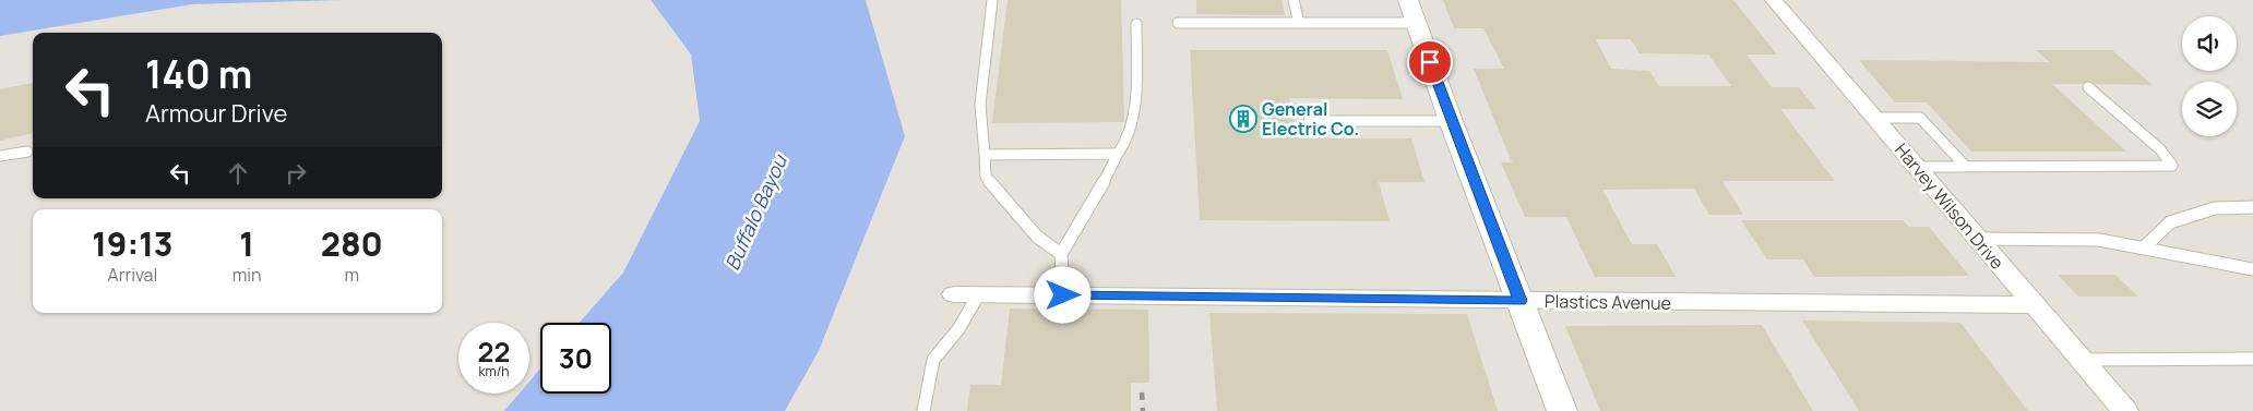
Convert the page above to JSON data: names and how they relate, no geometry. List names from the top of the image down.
{
  "streets": {
    "street": ["Harvey Wilson Drive", "Plastics Avenue"]
  },
  "crossings": [
    ["Harvey Wilson Drive", "Plastics Avenue"]
  ],
  "water": ["Buffalo Bayou"],
  "places": {
    "building": ["General Electric Co."]
  },
  "page": {
    "turn": ["140 m", "Armour Drive"],
    "eta": [
      "19:13",
      "Arrival",
      "1",
      "min",
      "280",
      "m"
    ],
    "speed": "22 km/h",
    "limit": "30"
  }
}
